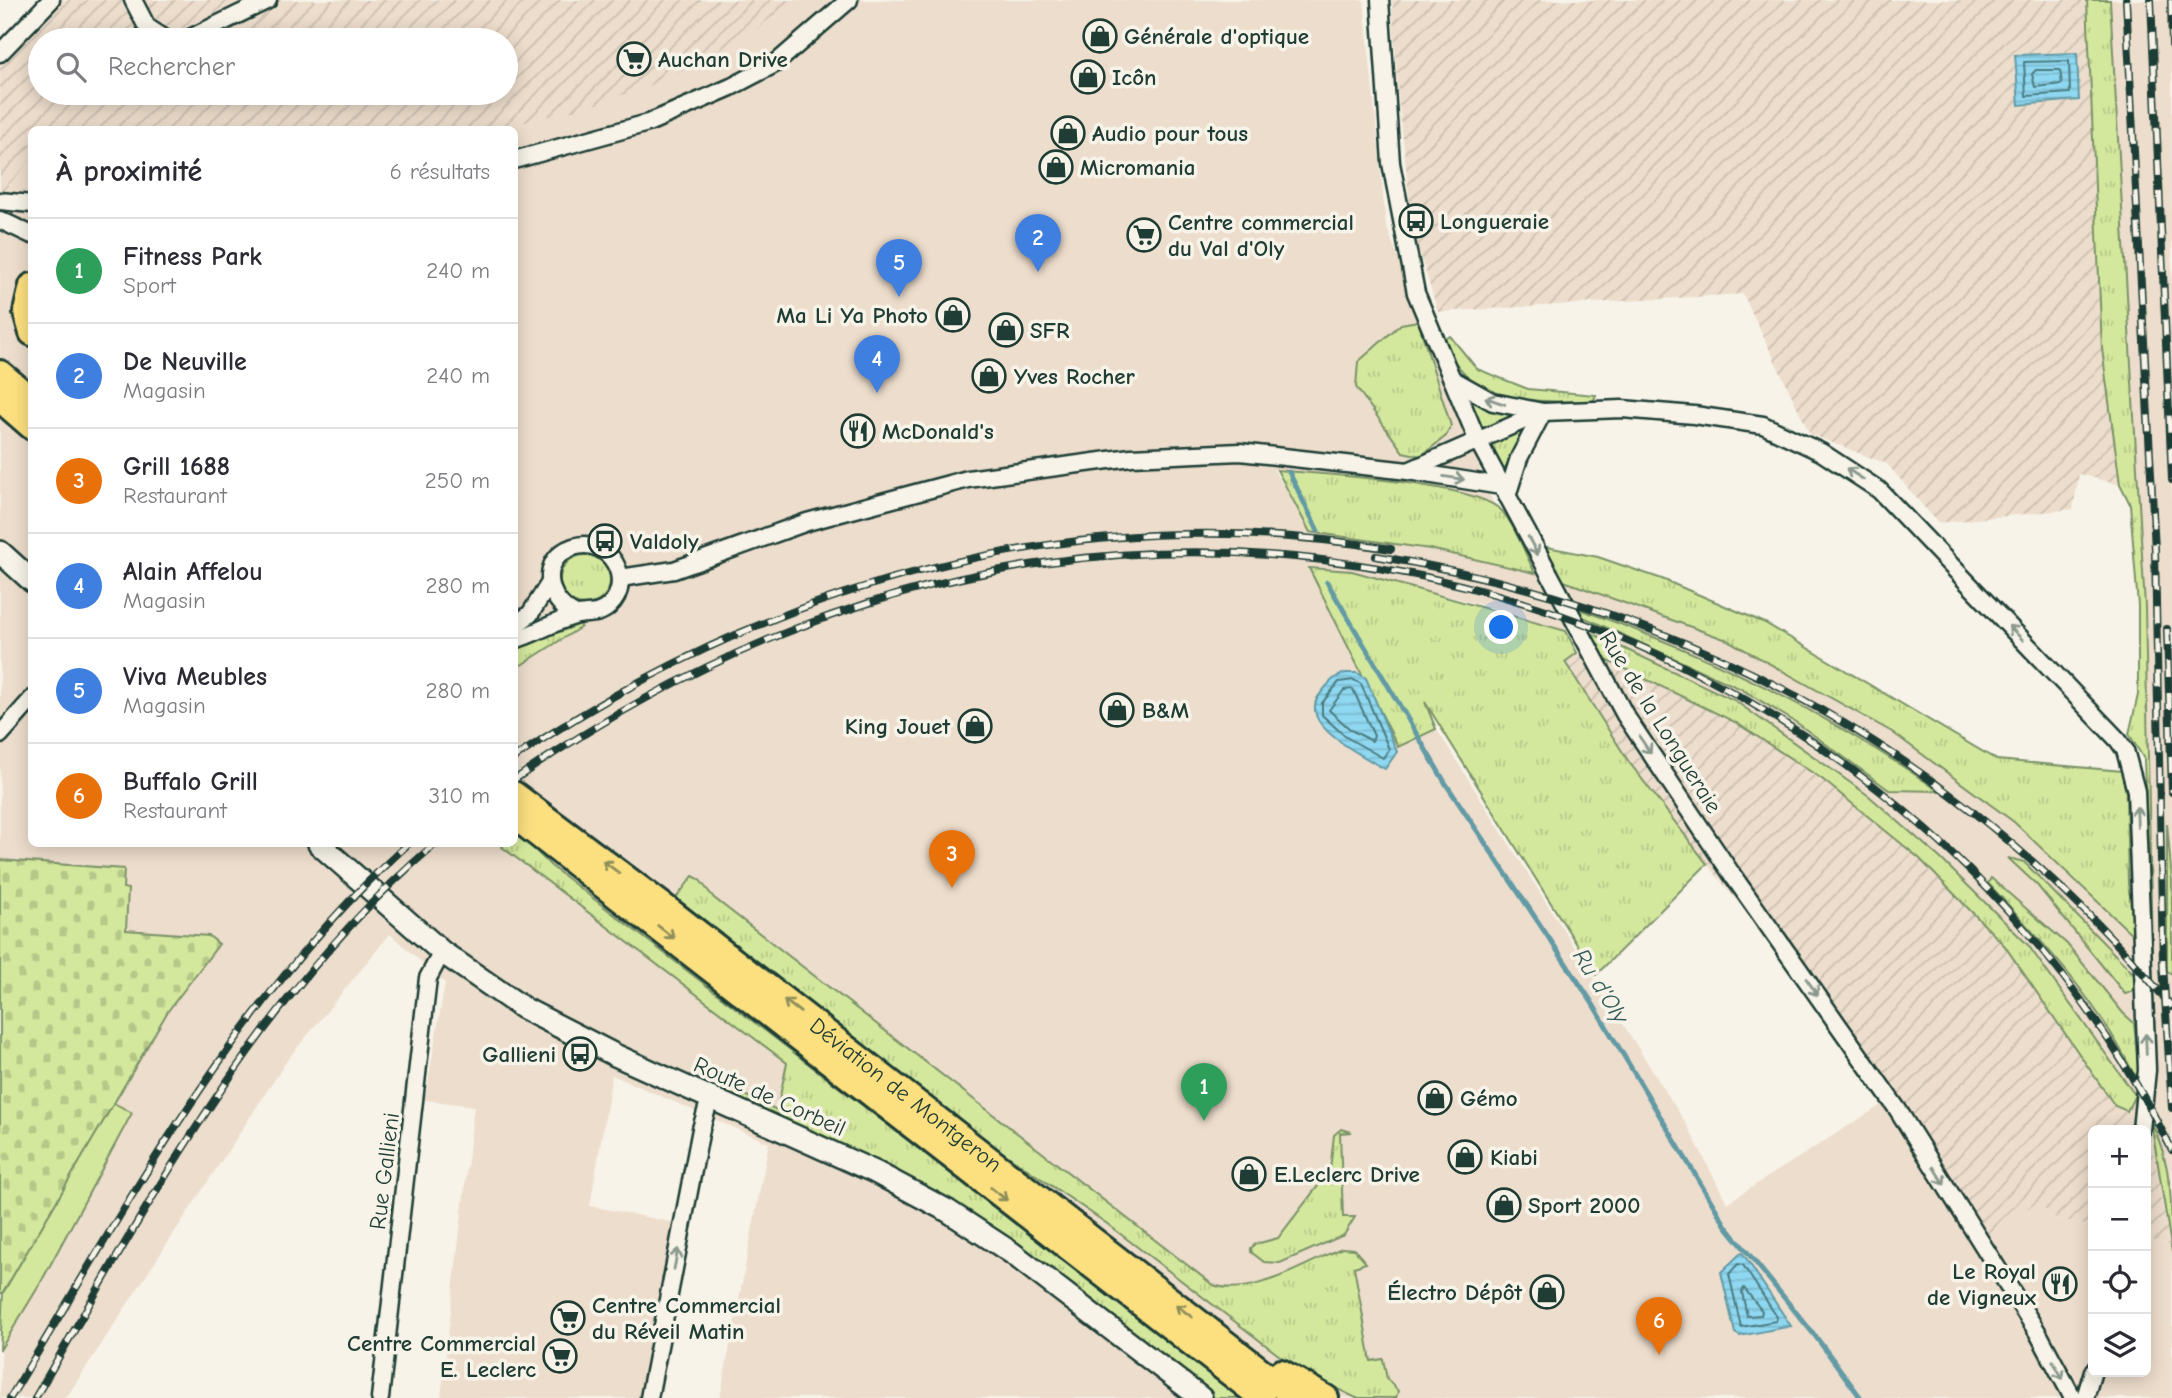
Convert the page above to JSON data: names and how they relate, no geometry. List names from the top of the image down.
{
  "streets": {
    "main road": ["Déviation de Montgeron", "Route de Corbeil"],
    "street": ["Rue de la Longueraie", "Rue Gallieni"]
  },
  "crossings": [
    ["Route de Corbeil", "Rue Gallieni"]
  ],
  "one_way": ["Rue de la Longueraie"],
  "water": ["Ru d'Oly"],
  "places": {
    "shop": [
      "Générale d'optique",
      "Icôn",
      "Audio pour tous",
      "Micromania",
      "Ma Li Ya Photo",
      "SFR",
      "Yves Rocher",
      "B&M",
      "King Jouet",
      "Gémo",
      "Kiabi",
      "E.Leclerc Drive",
      "Sport 2000",
      "Électro Dépôt"
    ],
    "supermarket": [
      "Auchan Drive",
      "Centre commercial du Val d'Oly",
      "Centre Commercial du Réveil Matin",
      "Centre Commercial E. Leclerc"
    ],
    "bus stop": ["Longueraie", "Valdoly", "Gallieni"],
    "restaurant": ["McDonald's", "Le Royal de Vigneux"]
  },
  "page": {
    "search": "Rechercher",
    "heading": ["À proximité", "6 résultats"],
    "pins": [
      "2",
      "5",
      "4",
      "3",
      "1",
      "6"
    ],
    "list": [
      {
        "mark": "1",
        "name": "Fitness Park",
        "note": "Sport",
        "value": "240 m"
      },
      {
        "mark": "2",
        "name": "De Neuville",
        "note": "Magasin",
        "value": "240 m"
      },
      {
        "mark": "3",
        "name": "Grill 1688",
        "note": "Restaurant",
        "value": "250 m"
      },
      {
        "mark": "4",
        "name": "Alain Affelou",
        "note": "Magasin",
        "value": "280 m"
      },
      {
        "mark": "5",
        "name": "Viva Meubles",
        "note": "Magasin",
        "value": "280 m"
      },
      {
        "mark": "6",
        "name": "Buffalo Grill",
        "note": "Restaurant",
        "value": "310 m"
      }
    ],
    "map_buttons": ["+", "−"]
  }
}
